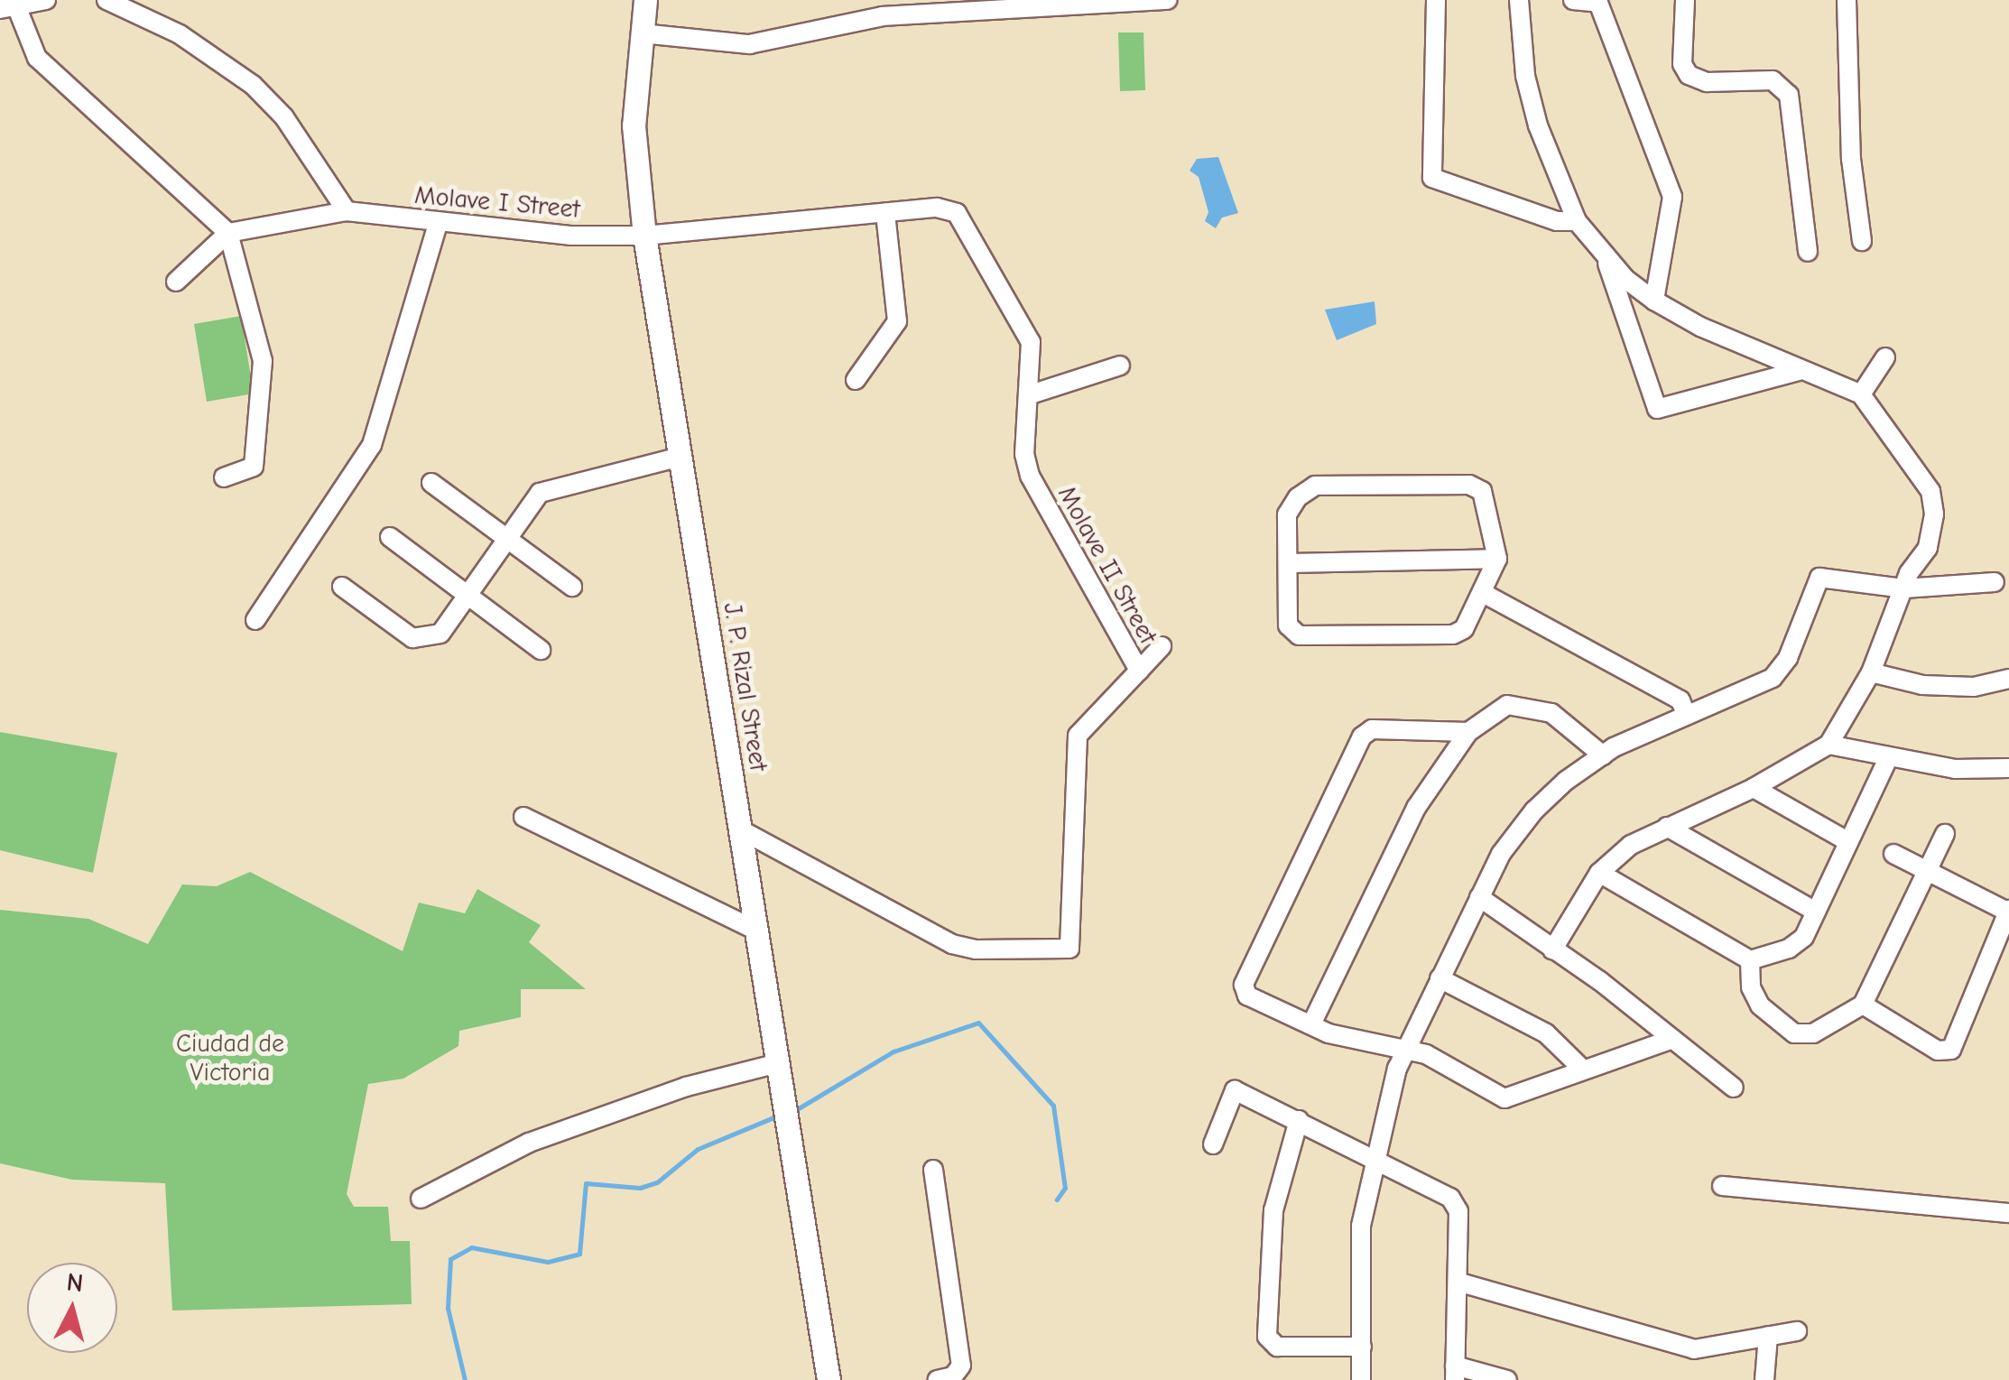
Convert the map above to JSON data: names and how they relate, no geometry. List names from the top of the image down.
{
  "streets": {
    "main road": ["J. P. Rizal Street"],
    "street": ["Molave I Street", "Molave II Street"]
  },
  "crossings": [
    ["Molave I Street", "Molave II Street"],
    ["Molave I Street", "J. P. Rizal Street"],
    ["Molave II Street", "J. P. Rizal Street"]
  ],
  "parks": ["Ciudad de Victoria"],
  "north": "top"
}
